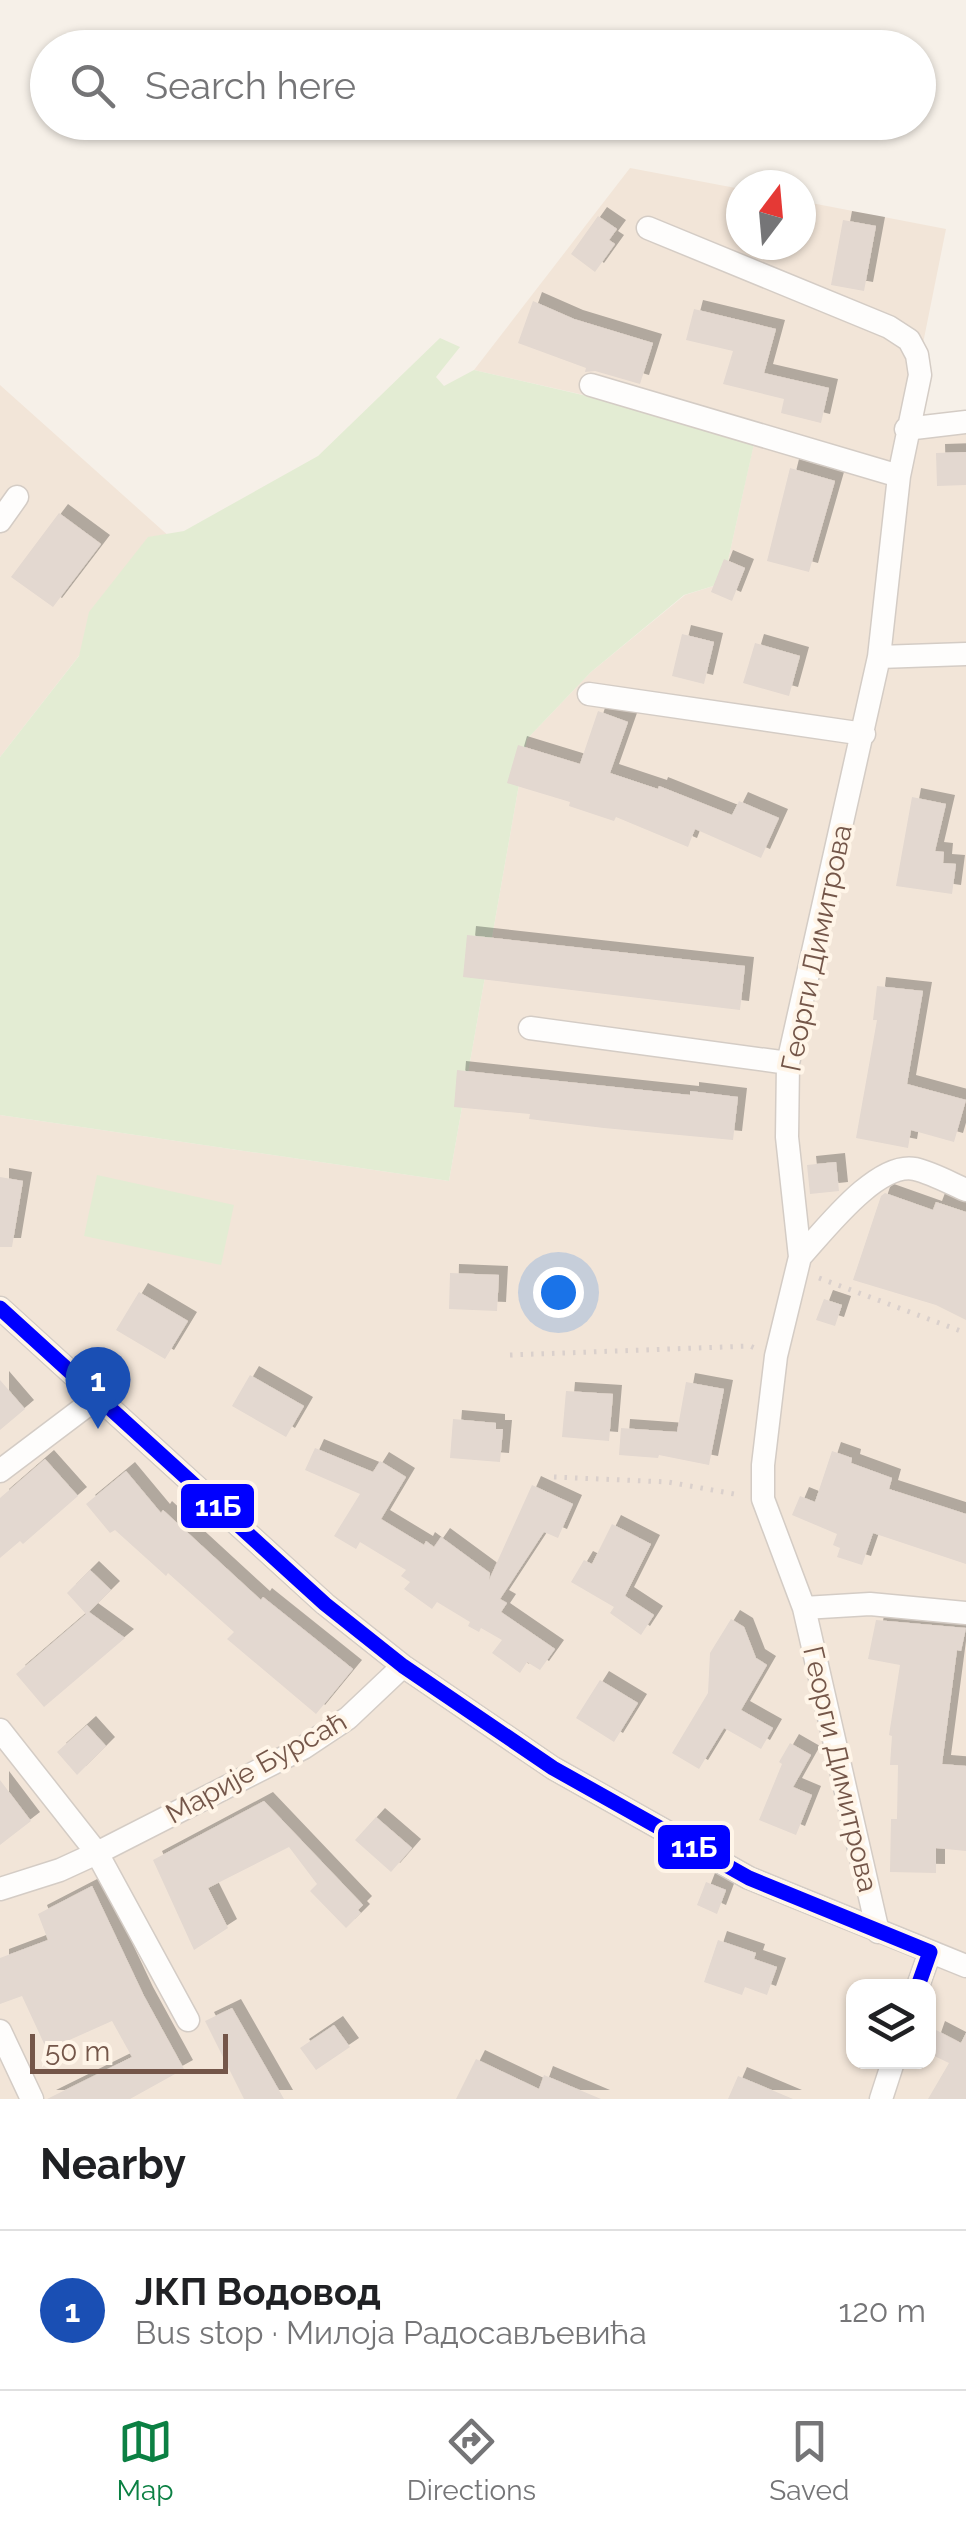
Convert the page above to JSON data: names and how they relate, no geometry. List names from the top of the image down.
{
  "streets": {
    "street": ["Георги Димитрова", "Марије Бурсаћ"]
  },
  "lines": ["transit line 11Б"],
  "scale_bar": "50 m",
  "north": "top",
  "page": {
    "search": "Search here",
    "pins": "1",
    "scale": "50 m",
    "heading": "Nearby",
    "list": [
      {
        "mark": "1",
        "name": "ЈКП Водовод",
        "note": "Bus stop · Милоја Радосављевића",
        "value": "120 m"
      }
    ],
    "nav": ["Map", "Directions", "Saved"]
  }
}
